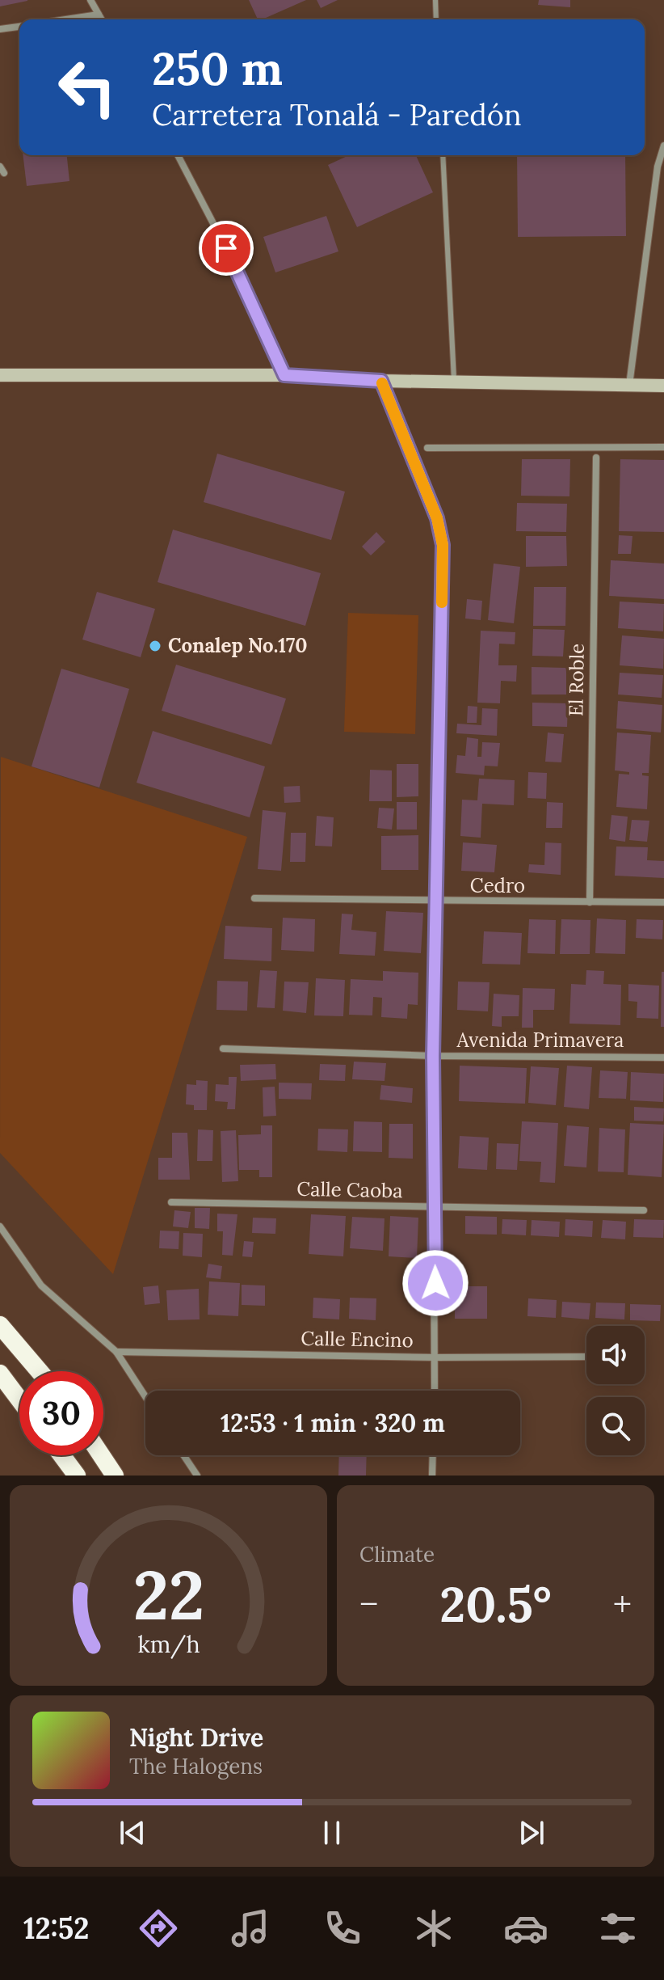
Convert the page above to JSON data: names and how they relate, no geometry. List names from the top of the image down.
{
  "streets": {
    "street": [
      "El Roble",
      "Cedro",
      "Avenida Primavera",
      "Calle Caoba",
      "Calle Encino"
    ]
  },
  "crossings": [
    ["El Roble", "Cedro"]
  ],
  "places": ["Conalep No.170"],
  "page": {
    "turn": ["250 m", "Carretera Tonalá - Paredón"],
    "limit": "30",
    "trip": "12:53 · 1 min · 320 m",
    "tile": "Climate",
    "heat": ["−", "20.5°", "+"],
    "song": ["Night Drive", "The Halogens"],
    "tabs": "12:52",
    "gauge": ["22", "km/h"]
  }
}
